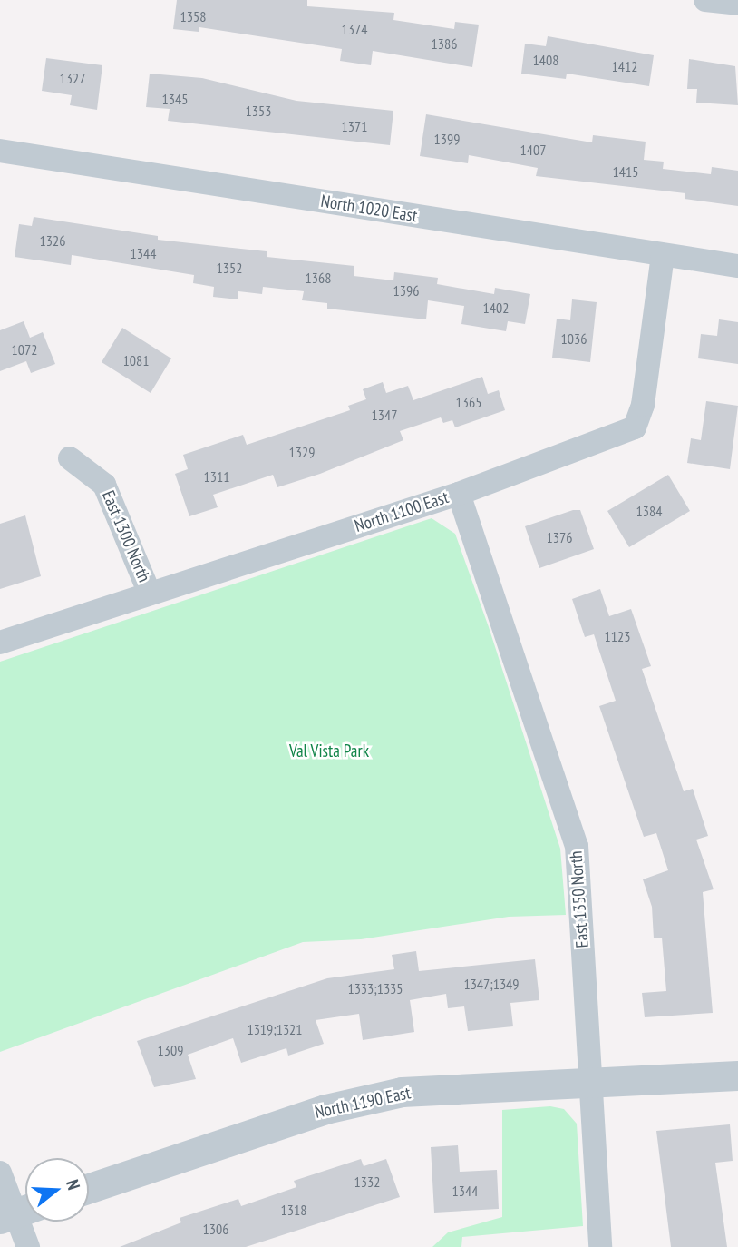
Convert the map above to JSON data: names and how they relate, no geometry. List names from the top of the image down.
{
  "streets": {
    "street": [
      "North 1020 East",
      "North 1100 East",
      "East 1300 North",
      "East 1350 North",
      "North 1190 East"
    ]
  },
  "crossings": [
    ["North 1020 East", "North 1100 East"],
    ["North 1100 East", "East 1300 North"],
    ["North 1100 East", "East 1350 North"],
    ["East 1350 North", "North 1190 East"]
  ],
  "parks": ["Val Vista Park"],
  "house_numbers": [
    "1358",
    "1374",
    "1386",
    "1408",
    "1412",
    "1327",
    "1345",
    "1353",
    "1371",
    "1399",
    "1407",
    "1415",
    "1326",
    "1344",
    "1352",
    "1368",
    "1396",
    "1402",
    "1036",
    "1072",
    "1081",
    "1365",
    "1347",
    "1329",
    "1311",
    "1384",
    "1376",
    "1123",
    "1347;1349",
    "1333;1335",
    "1319;1321",
    "1309",
    "1332",
    "1344",
    "1318",
    "1306"
  ],
  "north": "right"
}
